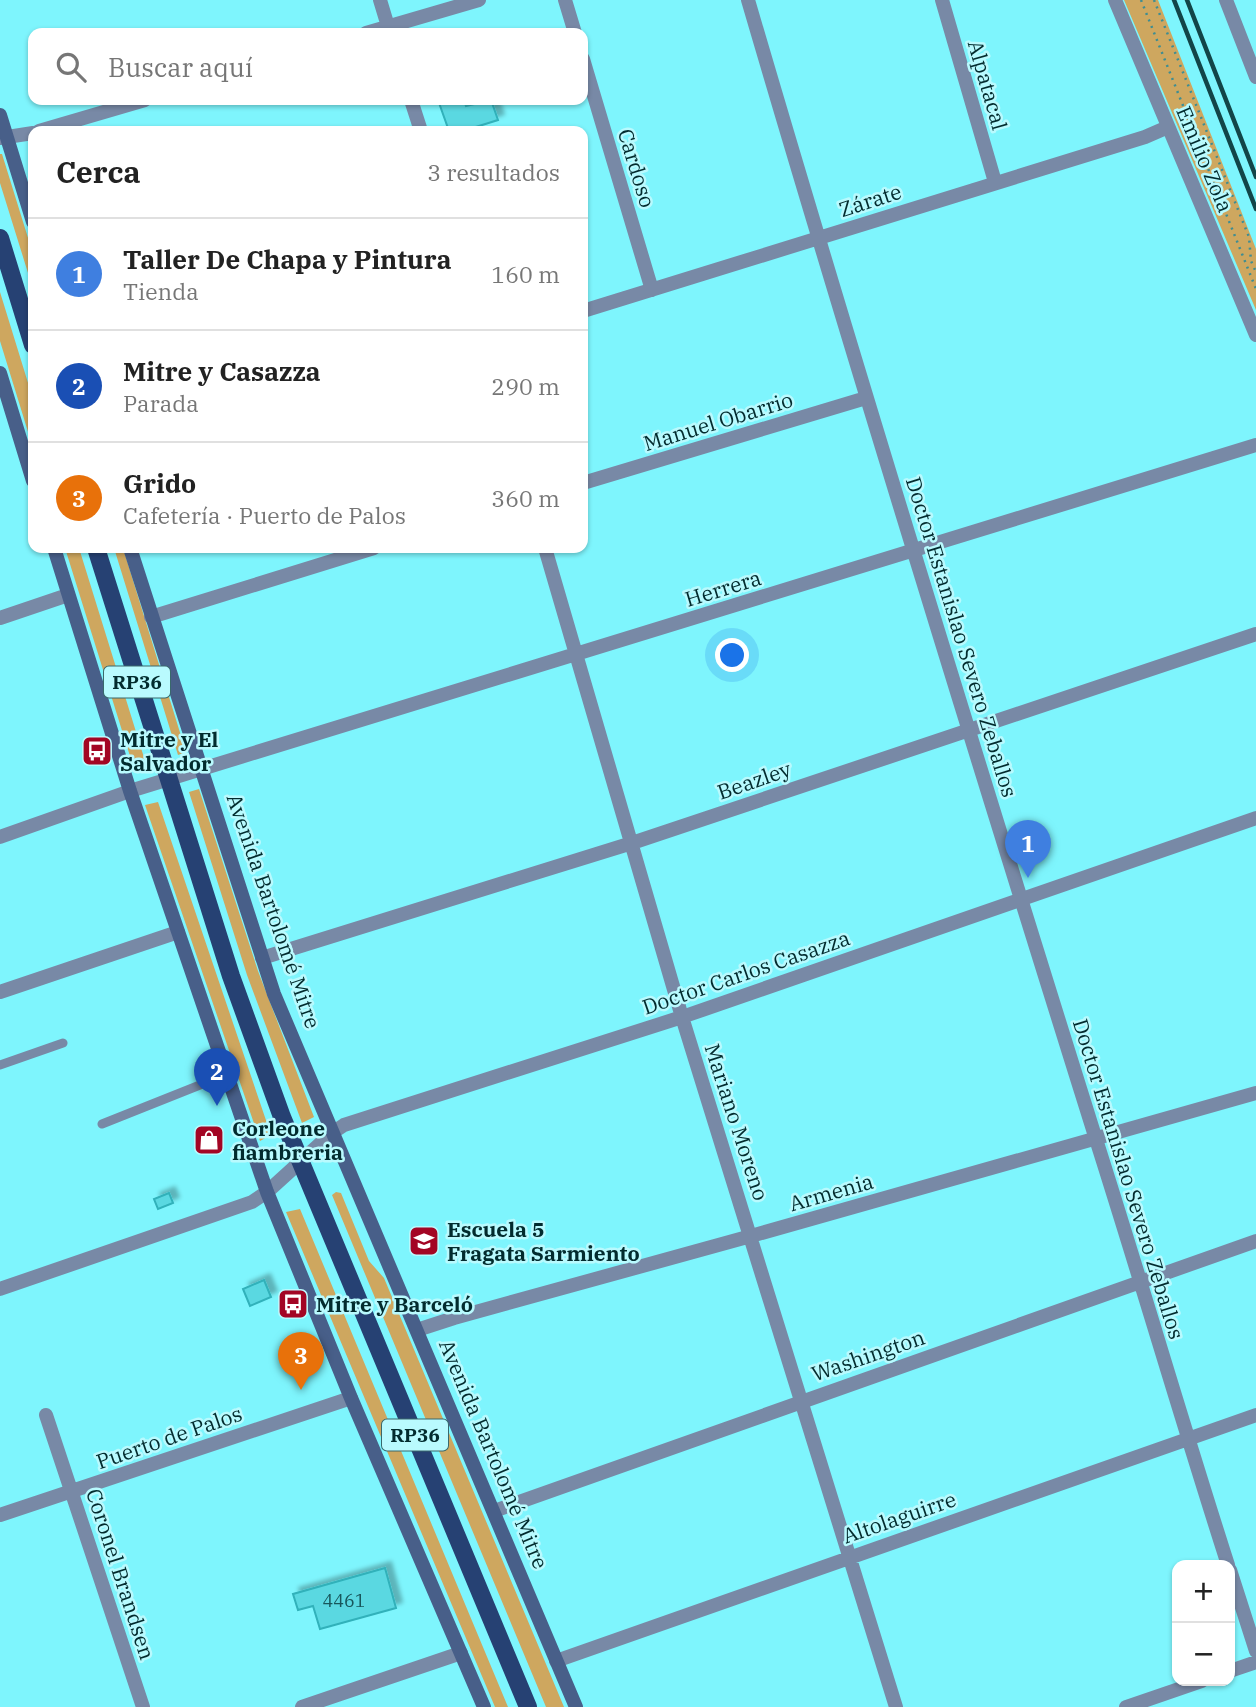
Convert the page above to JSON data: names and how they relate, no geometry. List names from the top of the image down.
{
  "streets": {
    "main road": ["RP36"],
    "street": [
      "Alpatacal",
      "Emilio Zola",
      "Cardoso",
      "Zárate",
      "Manuel Obarrio",
      "Herrera",
      "Doctor Estanislao Severo Zeballos",
      "Beazley",
      "Avenida Bartolomé Mitre",
      "Doctor Carlos Casazza",
      "Mariano Moreno",
      "Armenia",
      "Washington",
      "Puerto de Palos",
      "Altolaguirre",
      "Coronel Brandsen"
    ]
  },
  "crossings": [
    ["Alpatacal", "Zárate"],
    ["Emilio Zola", "Zárate"],
    ["Cardoso", "Zárate"],
    ["Zárate", "Doctor Estanislao Severo Zeballos"],
    ["Manuel Obarrio", "Doctor Estanislao Severo Zeballos"],
    ["Herrera", "Doctor Estanislao Severo Zeballos"],
    ["Herrera", "RP36"],
    ["Herrera", "Avenida Bartolomé Mitre"],
    ["Herrera", "Mariano Moreno"],
    ["Doctor Estanislao Severo Zeballos", "Beazley"],
    ["Doctor Estanislao Severo Zeballos", "Doctor Carlos Casazza"],
    ["Doctor Estanislao Severo Zeballos", "Armenia"],
    ["Doctor Estanislao Severo Zeballos", "Washington"],
    ["Doctor Estanislao Severo Zeballos", "Altolaguirre"],
    ["RP36", "Doctor Carlos Casazza"],
    ["Beazley", "Avenida Bartolomé Mitre"],
    ["Beazley", "Mariano Moreno"],
    ["Avenida Bartolomé Mitre", "Doctor Carlos Casazza"],
    ["Avenida Bartolomé Mitre", "Armenia"],
    ["Avenida Bartolomé Mitre", "Washington"],
    ["Avenida Bartolomé Mitre", "Altolaguirre"],
    ["Doctor Carlos Casazza", "Mariano Moreno"],
    ["Mariano Moreno", "Armenia"],
    ["Mariano Moreno", "Washington"],
    ["Mariano Moreno", "Altolaguirre"],
    ["Puerto de Palos", "Coronel Brandsen"]
  ],
  "places": {
    "bus stop": ["Mitre y El Salvador", "Mitre y Barceló"],
    "shop": ["Corleone fiambreria"],
    "school or university": ["Escuela 5 Fragata Sarmiento"]
  },
  "house_numbers": ["4461"],
  "page": {
    "search": "Buscar aquí",
    "heading": ["Cerca", "3 resultados"],
    "list": [
      {
        "mark": "1",
        "name": "Taller De Chapa y Pintura",
        "note": "Tienda",
        "value": "160 m"
      },
      {
        "mark": "2",
        "name": "Mitre y Casazza",
        "note": "Parada",
        "value": "290 m"
      },
      {
        "mark": "3",
        "name": "Grido",
        "note": "Cafetería · Puerto de Palos",
        "value": "360 m"
      }
    ],
    "pins": ["1", "2", "3"],
    "map_buttons": ["+", "−"]
  }
}
